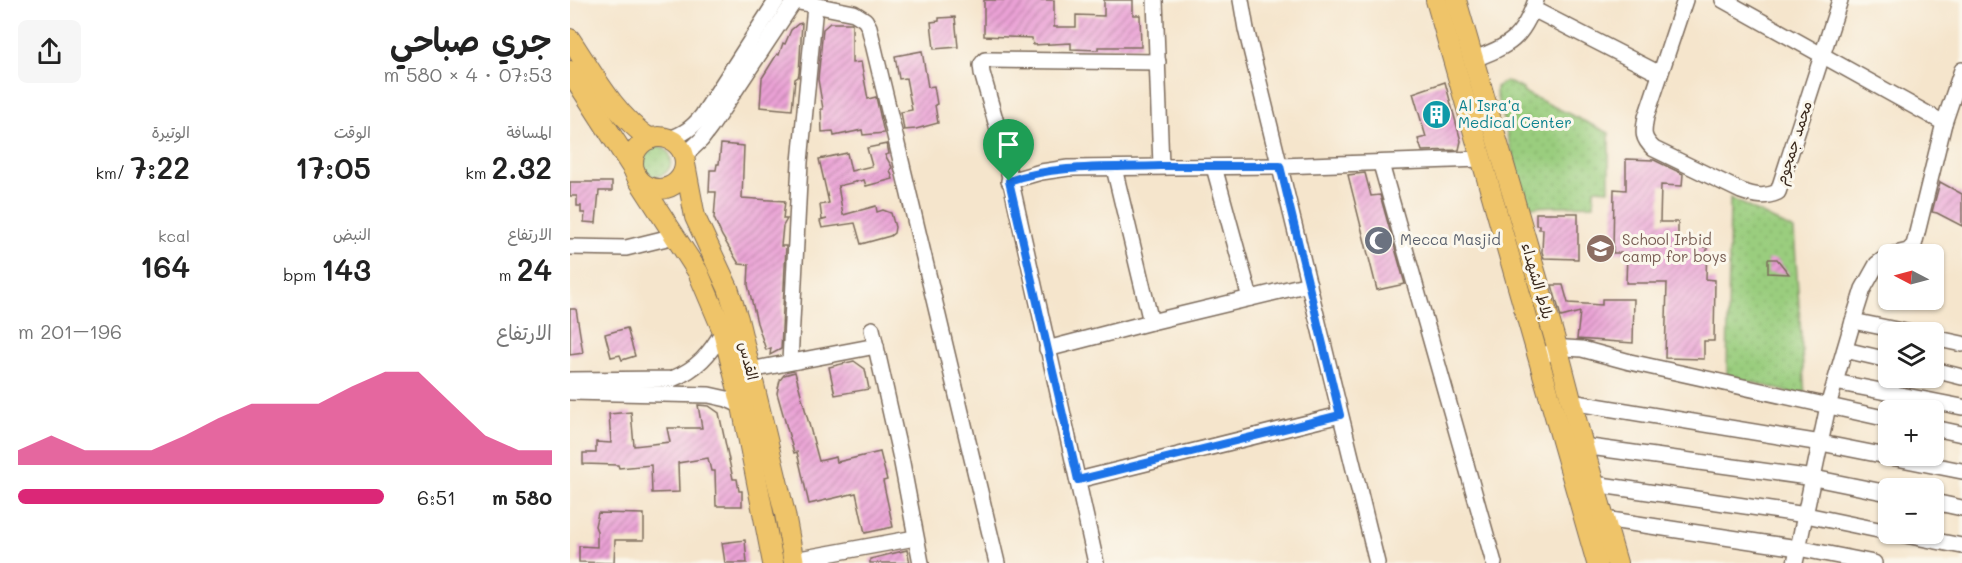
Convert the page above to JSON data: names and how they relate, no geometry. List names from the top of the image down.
{
  "streets": {
    "main road": ["بلاط الشهداء", "القدس"],
    "street": ["محمد جمجوم"]
  },
  "places": {
    "building": ["Al Isra'a Medical Center"],
    "mosque": ["Mecca Masjid"],
    "school or university": ["School Irbid camp for boys"]
  },
  "north": "left",
  "page": {
    "heading": ["جري صباحي", "07:53 · 4 × 580 m"],
    "stats": [
      ["المسافة", "2.32 km"],
      ["الوقت", "17:05"],
      ["الوتيرة", "7:22 /km"],
      ["الارتفاع", "24 m"],
      ["النبض", "143 bpm"],
      ["kcal", "164"]
    ],
    "map_buttons": ["+", "−"],
    "chart": ["الارتفاع", "196–201 m"],
    "list": [
      {
        "name": "580 m",
        "note": "6:51"
      }
    ]
  }
}
